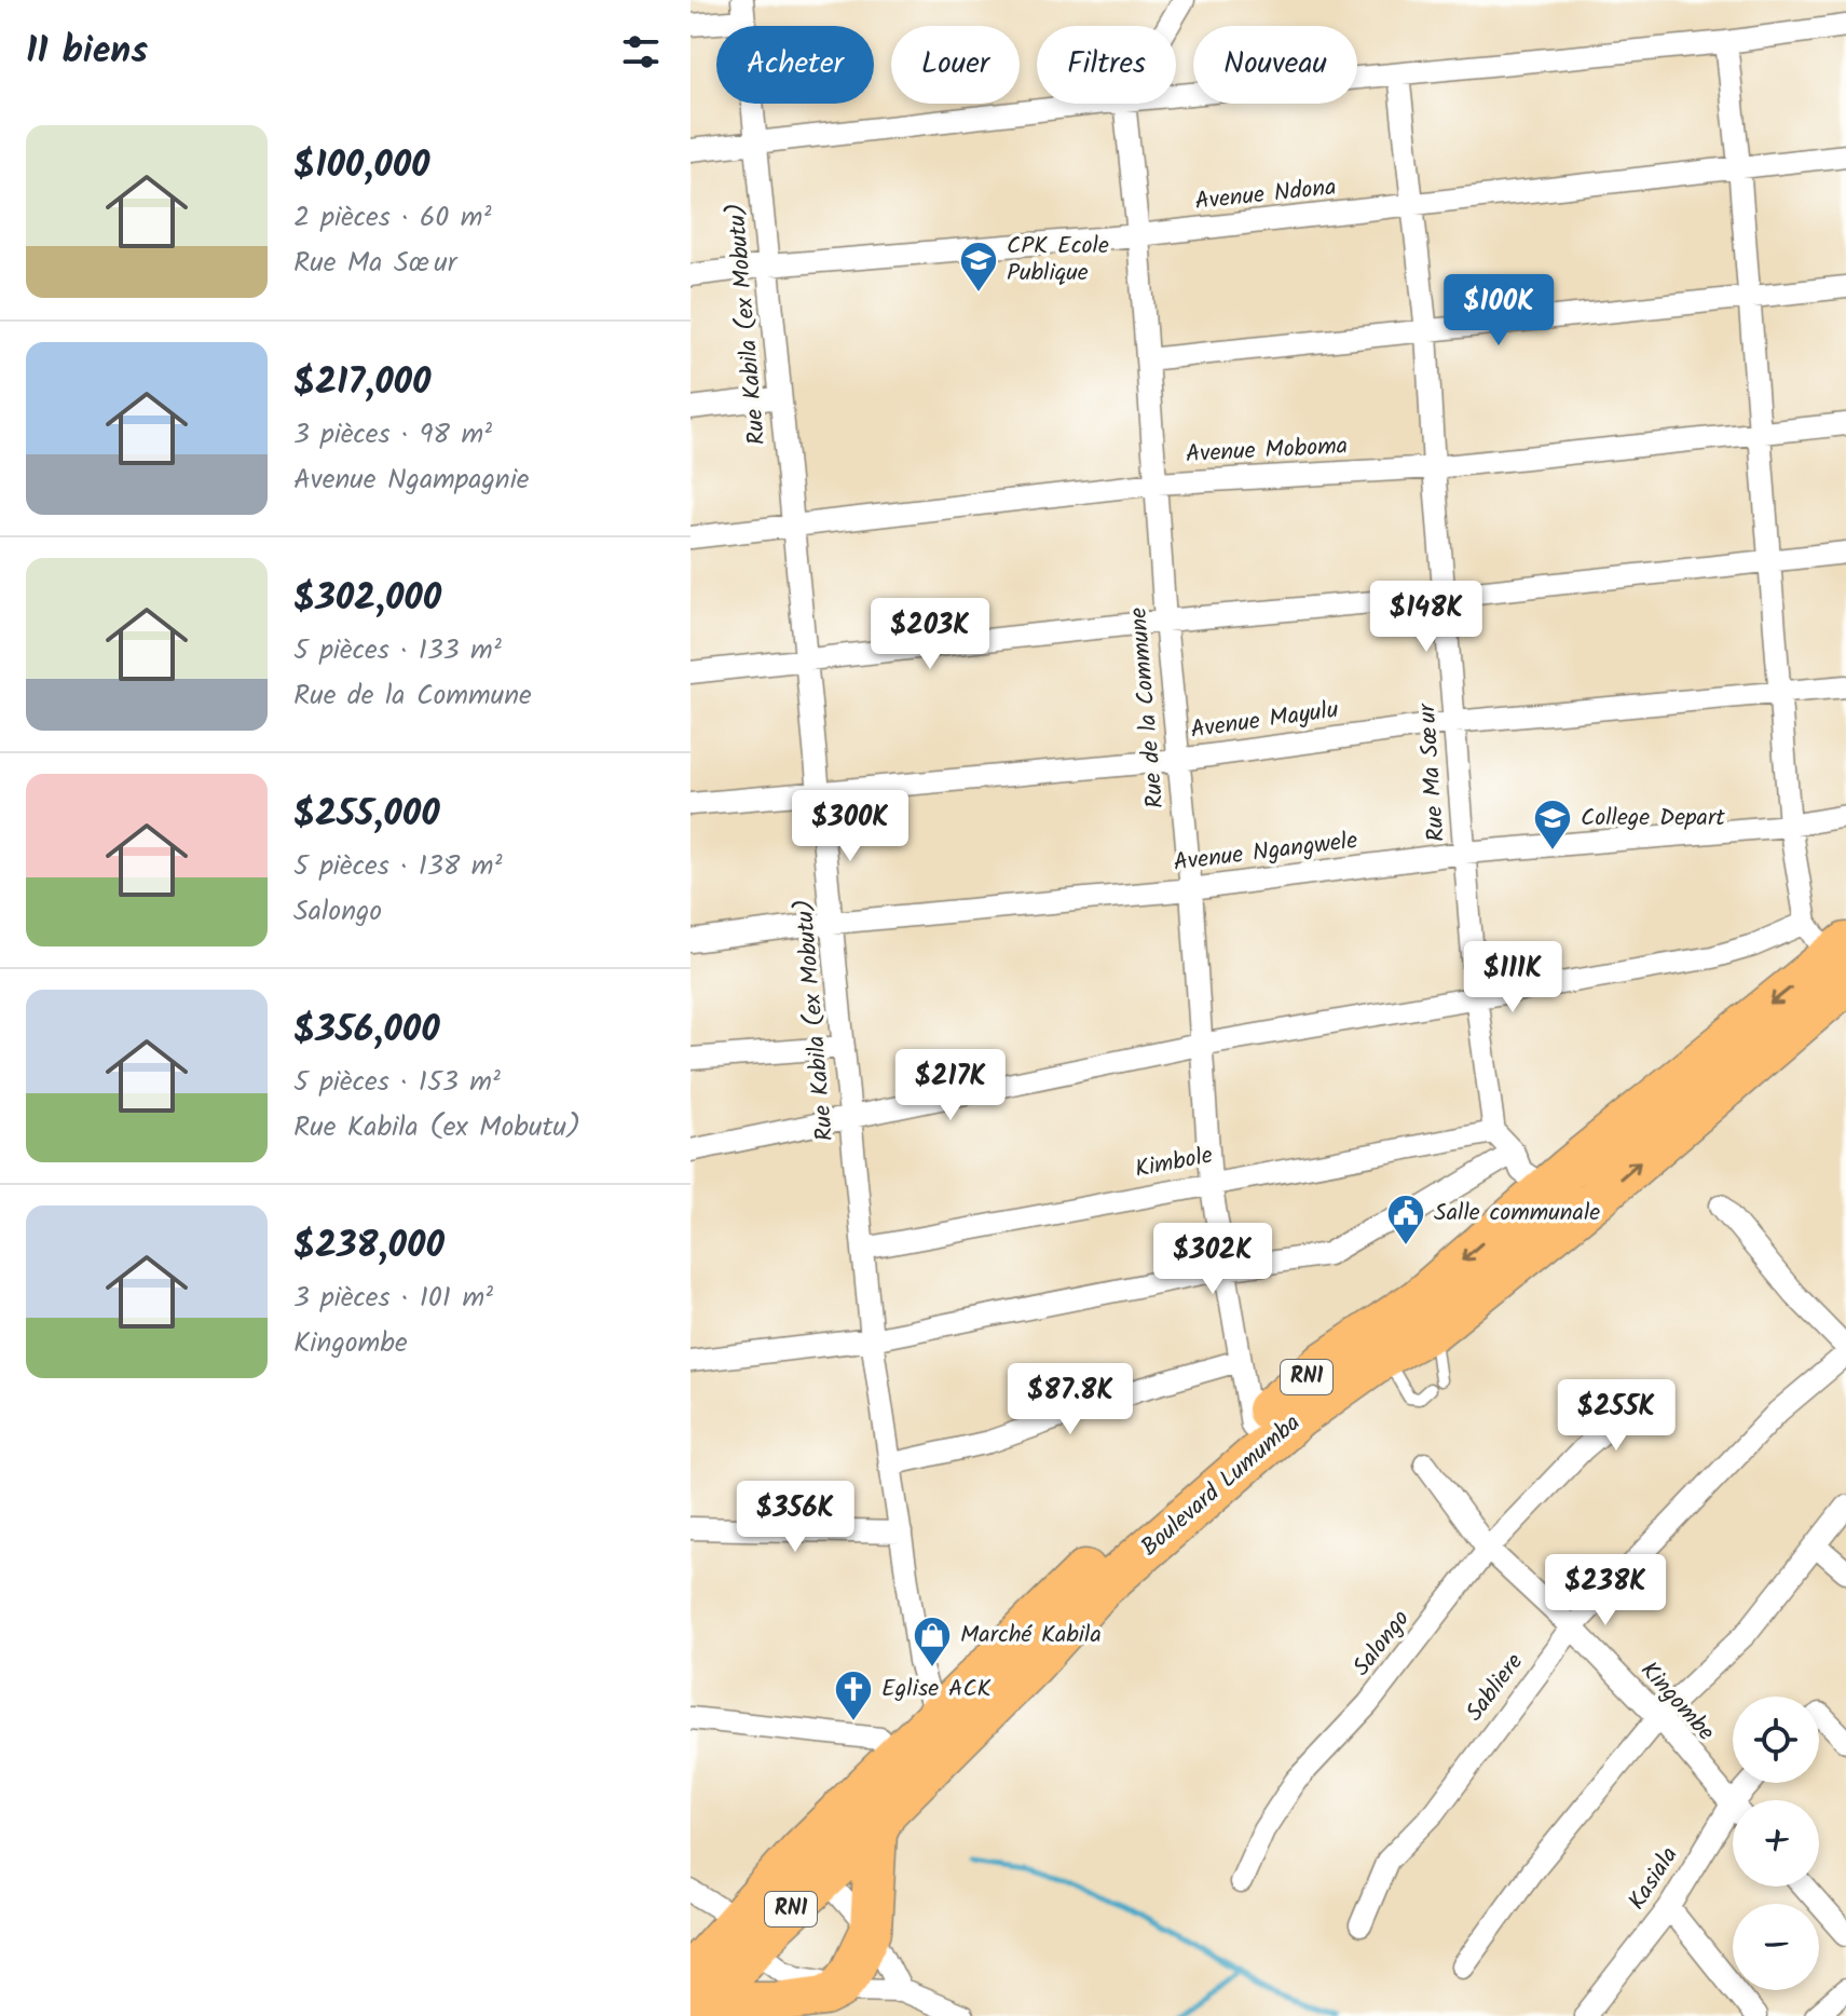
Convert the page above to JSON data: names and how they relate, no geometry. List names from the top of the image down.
{
  "streets": {
    "highway": ["RN1", "Boulevard Lumumba"],
    "street": [
      "Avenue Ndona",
      "Rue Kabila (ex Mobutu)",
      "Avenue Moboma",
      "Rue de la Commune",
      "Avenue Mayulu",
      "Rue Ma Sœur",
      "Avenue Ngangwele",
      "Kimbole",
      "Salongo",
      "Sabliere",
      "Kingombe",
      "Kasiala"
    ]
  },
  "crossings": [
    ["Avenue Ndona", "Rue Kabila (ex Mobutu)"],
    ["Avenue Ndona", "Rue de la Commune"],
    ["Avenue Ndona", "Rue Ma Sœur"],
    ["Rue Kabila (ex Mobutu)", "Avenue Moboma"],
    ["Rue Kabila (ex Mobutu)", "Avenue Mayulu"],
    ["Rue Kabila (ex Mobutu)", "Avenue Ngangwele"],
    ["Rue Kabila (ex Mobutu)", "Kimbole"],
    ["Rue Kabila (ex Mobutu)", "Boulevard Lumumba"],
    ["Avenue Moboma", "Rue de la Commune"],
    ["Avenue Moboma", "Rue Ma Sœur"],
    ["Rue de la Commune", "Avenue Mayulu"],
    ["Rue de la Commune", "Avenue Ngangwele"],
    ["Rue de la Commune", "Kimbole"],
    ["Rue de la Commune", "Boulevard Lumumba"],
    ["Avenue Mayulu", "Rue Ma Sœur"],
    ["Rue Ma Sœur", "Avenue Ngangwele"],
    ["Rue Ma Sœur", "Kimbole"],
    ["Salongo", "Kingombe"],
    ["Sabliere", "Kingombe"],
    ["Kingombe", "Kasiala"]
  ],
  "places": {
    "school or university": ["CPK Ecole Publique", "College Depart"],
    "public building": ["Salle communale"],
    "shop": ["Marché Kabila"],
    "church": ["Eglise ACK"]
  },
  "page": {
    "heading": "11 biens",
    "chip": [
      "Acheter",
      "Louer",
      "Filtres",
      "Nouveau"
    ],
    "list": [
      {
        "name": "$100,000",
        "note": "2 pièces · 60 m² · Rue Ma Sœur"
      },
      {
        "name": "$217,000",
        "note": "3 pièces · 98 m² · Avenue Ngampagnie"
      },
      {
        "name": "$302,000",
        "note": "5 pièces · 133 m² · Rue de la Commune"
      },
      {
        "name": "$255,000",
        "note": "5 pièces · 138 m² · Salongo"
      },
      {
        "name": "$356,000",
        "note": "5 pièces · 153 m² · Rue Kabila (ex Mobutu)"
      },
      {
        "name": "$238,000",
        "note": "3 pièces · 101 m² · Kingombe"
      }
    ],
    "price": [
      "$100K",
      "$148K",
      "$203K",
      "$300K",
      "$111K",
      "$217K",
      "$302K",
      "$87.8K",
      "$255K",
      "$356K",
      "$238K"
    ],
    "map_buttons": ["+", "−"]
  }
}
